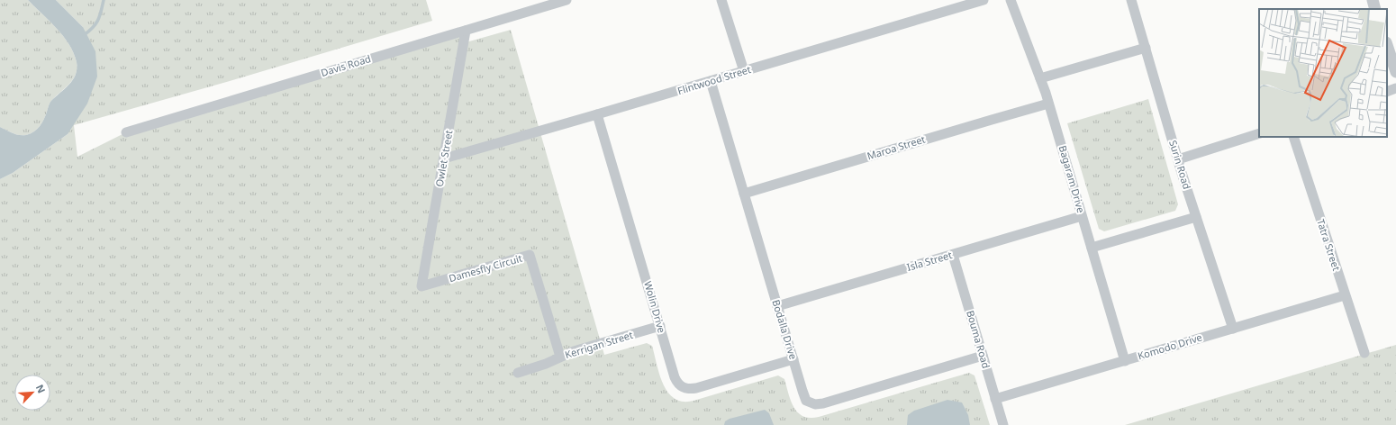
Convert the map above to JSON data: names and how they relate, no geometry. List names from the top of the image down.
{
  "streets": {
    "street": [
      "Davis Road",
      "Flintwood Street",
      "Maroa Street",
      "Owlet Street",
      "Surin Road",
      "Bagaram Drive",
      "Tatra Street",
      "Isla Street",
      "Damesfly Circuit",
      "Wolin Drive",
      "Bodalla Drive",
      "Bouma Road",
      "Kerrigan Street",
      "Komodo Drive"
    ]
  },
  "crossings": [
    ["Davis Road", "Owlet Street"],
    ["Flintwood Street", "Owlet Street"],
    ["Flintwood Street", "Wolin Drive"],
    ["Flintwood Street", "Bodalla Drive"],
    ["Maroa Street", "Bagaram Drive"],
    ["Maroa Street", "Bodalla Drive"],
    ["Owlet Street", "Damesfly Circuit"],
    ["Surin Road", "Komodo Drive"],
    ["Bagaram Drive", "Isla Street"],
    ["Bagaram Drive", "Komodo Drive"],
    ["Tatra Street", "Komodo Drive"],
    ["Isla Street", "Bodalla Drive"],
    ["Isla Street", "Bouma Road"],
    ["Damesfly Circuit", "Kerrigan Street"],
    ["Wolin Drive", "Bodalla Drive"],
    ["Wolin Drive", "Kerrigan Street"],
    ["Bodalla Drive", "Bouma Road"],
    ["Bouma Road", "Komodo Drive"]
  ],
  "north": "top right"
}
